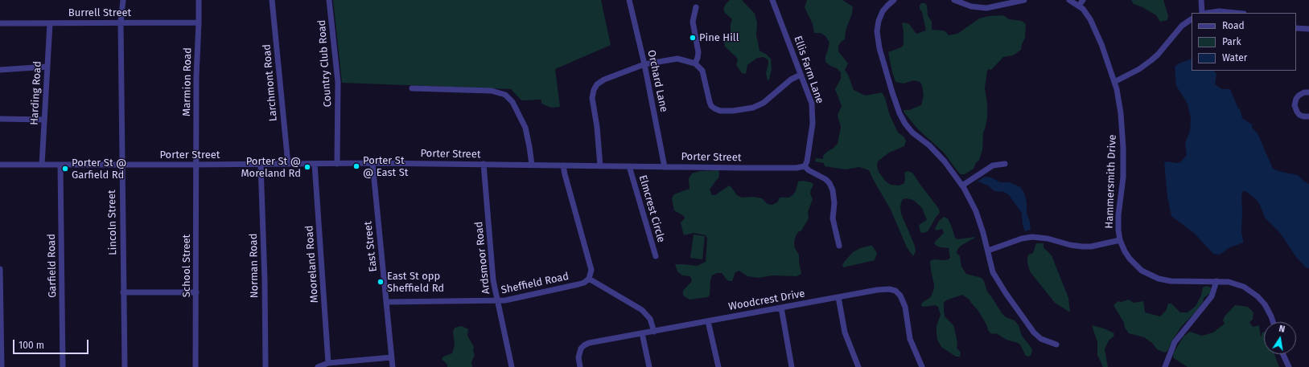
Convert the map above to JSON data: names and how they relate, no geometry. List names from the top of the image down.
{
  "streets": {
    "street": [
      "Burrell Street",
      "Country Club Road",
      "Ellis Farm Lane",
      "Orchard Lane",
      "Marmion Road",
      "Larchmont Road",
      "Harding Road",
      "Porter Street",
      "Hammersmith Drive",
      "Elmcrest Circle",
      "Lincoln Street",
      "East Street",
      "Ardsmoor Road",
      "Mooreland Road",
      "Garfield Road",
      "School Street",
      "Norman Road",
      "Sheffield Road",
      "Woodcrest Drive"
    ]
  },
  "crossings": [
    ["Burrell Street", "Marmion Road"],
    ["Burrell Street", "Harding Road"],
    ["Burrell Street", "Lincoln Street"],
    ["Country Club Road", "Porter Street"],
    ["Ellis Farm Lane", "Porter Street"],
    ["Orchard Lane", "Porter Street"],
    ["Marmion Road", "Porter Street"],
    ["Marmion Road", "School Street"],
    ["Larchmont Road", "Porter Street"],
    ["Harding Road", "Porter Street"],
    ["Porter Street", "Elmcrest Circle"],
    ["Porter Street", "Lincoln Street"],
    ["Porter Street", "East Street"],
    ["Porter Street", "Ardsmoor Road"],
    ["Porter Street", "Mooreland Road"],
    ["Porter Street", "Garfield Road"],
    ["Porter Street", "School Street"],
    ["Porter Street", "Norman Road"],
    ["East Street", "Sheffield Road"],
    ["Ardsmoor Road", "Sheffield Road"]
  ],
  "places": [
    "Pine Hill",
    "Porter St @ East St",
    "Porter St @ Moreland Rd",
    "Porter St @ Garfield Rd",
    "East St opp Sheffield Rd"
  ],
  "legend": ["Road", "Park", "Water"],
  "scale_bar": "100 m",
  "north": "top"
}
